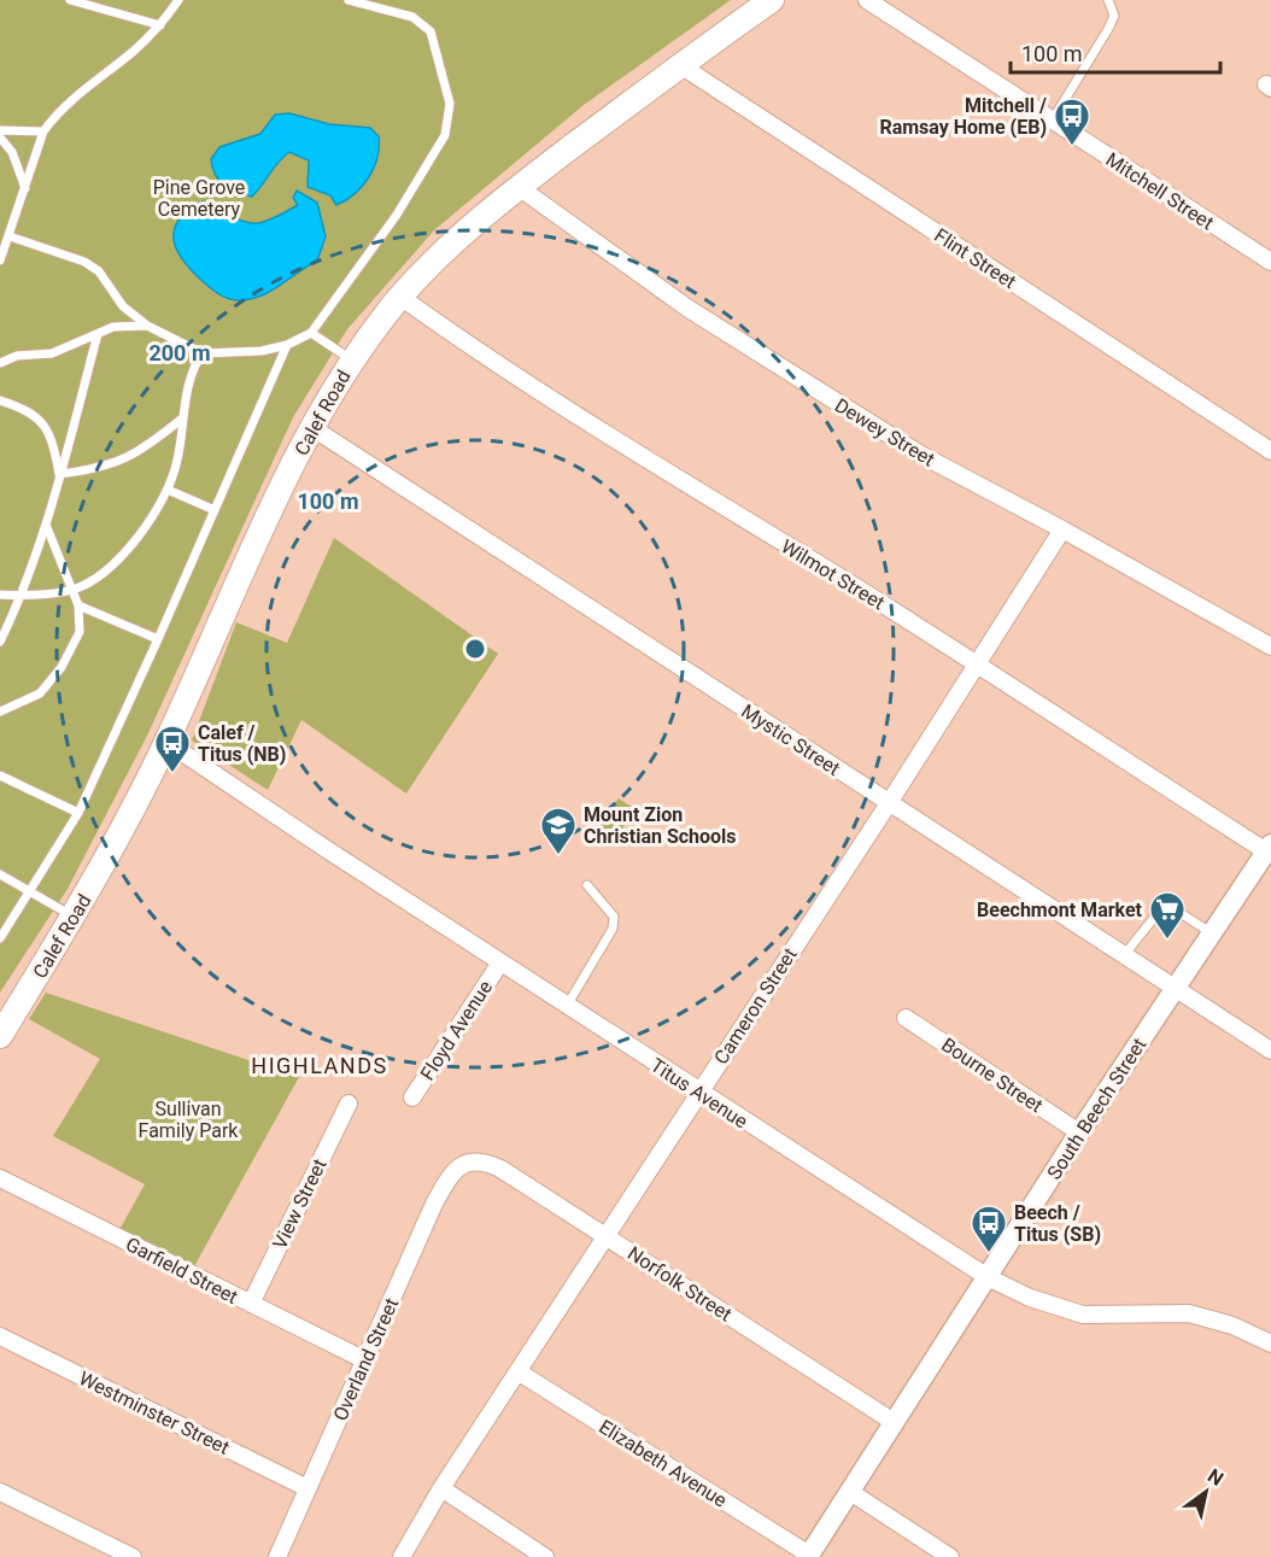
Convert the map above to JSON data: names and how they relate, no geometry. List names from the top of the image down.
{
  "streets": {
    "main road": ["Calef Road"],
    "street": [
      "Mitchell Street",
      "Flint Street",
      "Dewey Street",
      "Wilmot Street",
      "Mystic Street",
      "Cameron Street",
      "Floyd Avenue",
      "Bourne Street",
      "Titus Avenue",
      "South Beech Street",
      "View Street",
      "Garfield Street",
      "Norfolk Street",
      "Overland Street",
      "Westminster Street",
      "Elizabeth Avenue"
    ]
  },
  "crossings": [
    ["Flint Street", "Calef Road"],
    ["Calef Road", "Dewey Street"],
    ["Calef Road", "Wilmot Street"],
    ["Calef Road", "Mystic Street"],
    ["Calef Road", "Titus Avenue"],
    ["Dewey Street", "Cameron Street"],
    ["Wilmot Street", "Cameron Street"],
    ["Wilmot Street", "South Beech Street"],
    ["Mystic Street", "Cameron Street"],
    ["Mystic Street", "South Beech Street"],
    ["Cameron Street", "Titus Avenue"],
    ["Cameron Street", "Norfolk Street"],
    ["Cameron Street", "Elizabeth Avenue"],
    ["Floyd Avenue", "Titus Avenue"],
    ["Bourne Street", "South Beech Street"],
    ["Titus Avenue", "South Beech Street"],
    ["South Beech Street", "Norfolk Street"],
    ["South Beech Street", "Elizabeth Avenue"],
    ["View Street", "Garfield Street"],
    ["Garfield Street", "Overland Street"],
    ["Norfolk Street", "Overland Street"],
    ["Overland Street", "Westminster Street"]
  ],
  "districts": ["HIGHLANDS"],
  "parks": ["Pine Grove Cemetery", "Sullivan Family Park"],
  "places": {
    "bus stop": ["Mitchell / Ramsay Home (EB)", "Calef / Titus (NB)", "Beech / Titus (SB)"],
    "school or university": ["Mount Zion Christian Schools"],
    "supermarket": ["Beechmont Market"]
  },
  "scale_bar": "100 m",
  "north": "top right",
  "rings": ["200 m", "100 m"]
}
